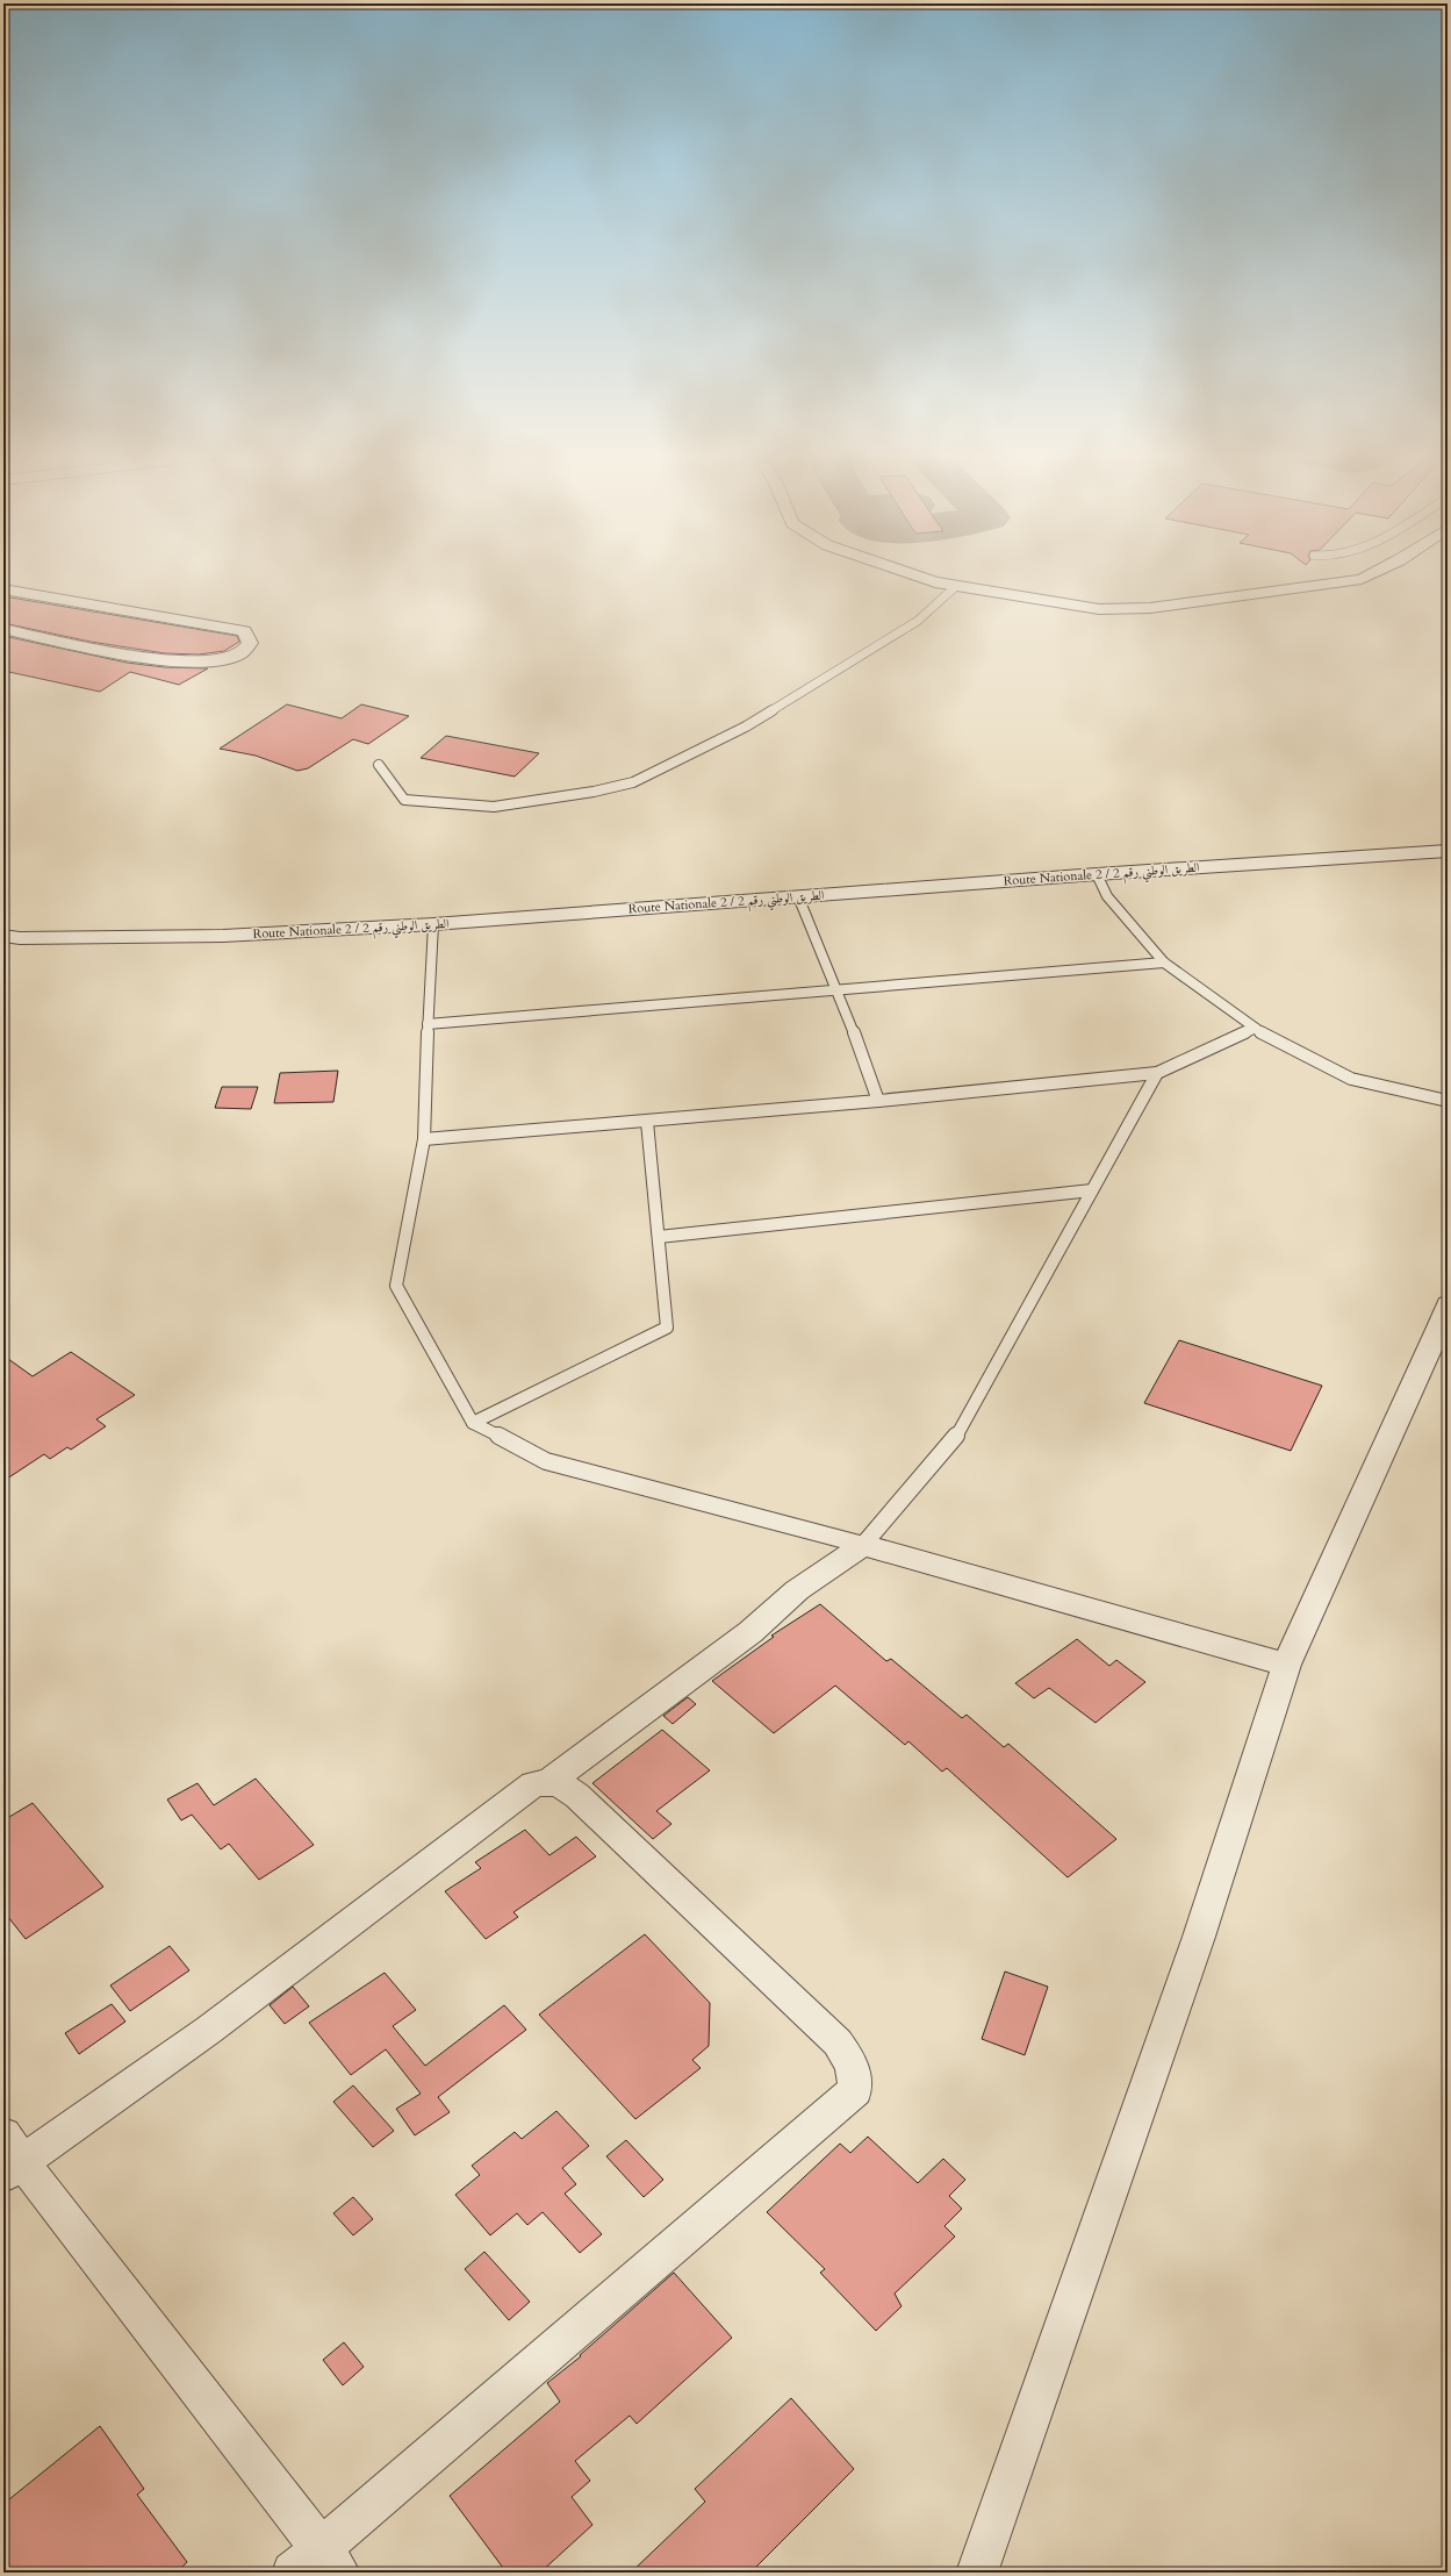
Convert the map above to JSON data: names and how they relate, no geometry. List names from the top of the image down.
{
  "streets": {
    "street": ["Route Nationale 2 / الطريق الوطني رقم 2"]
  }
}
